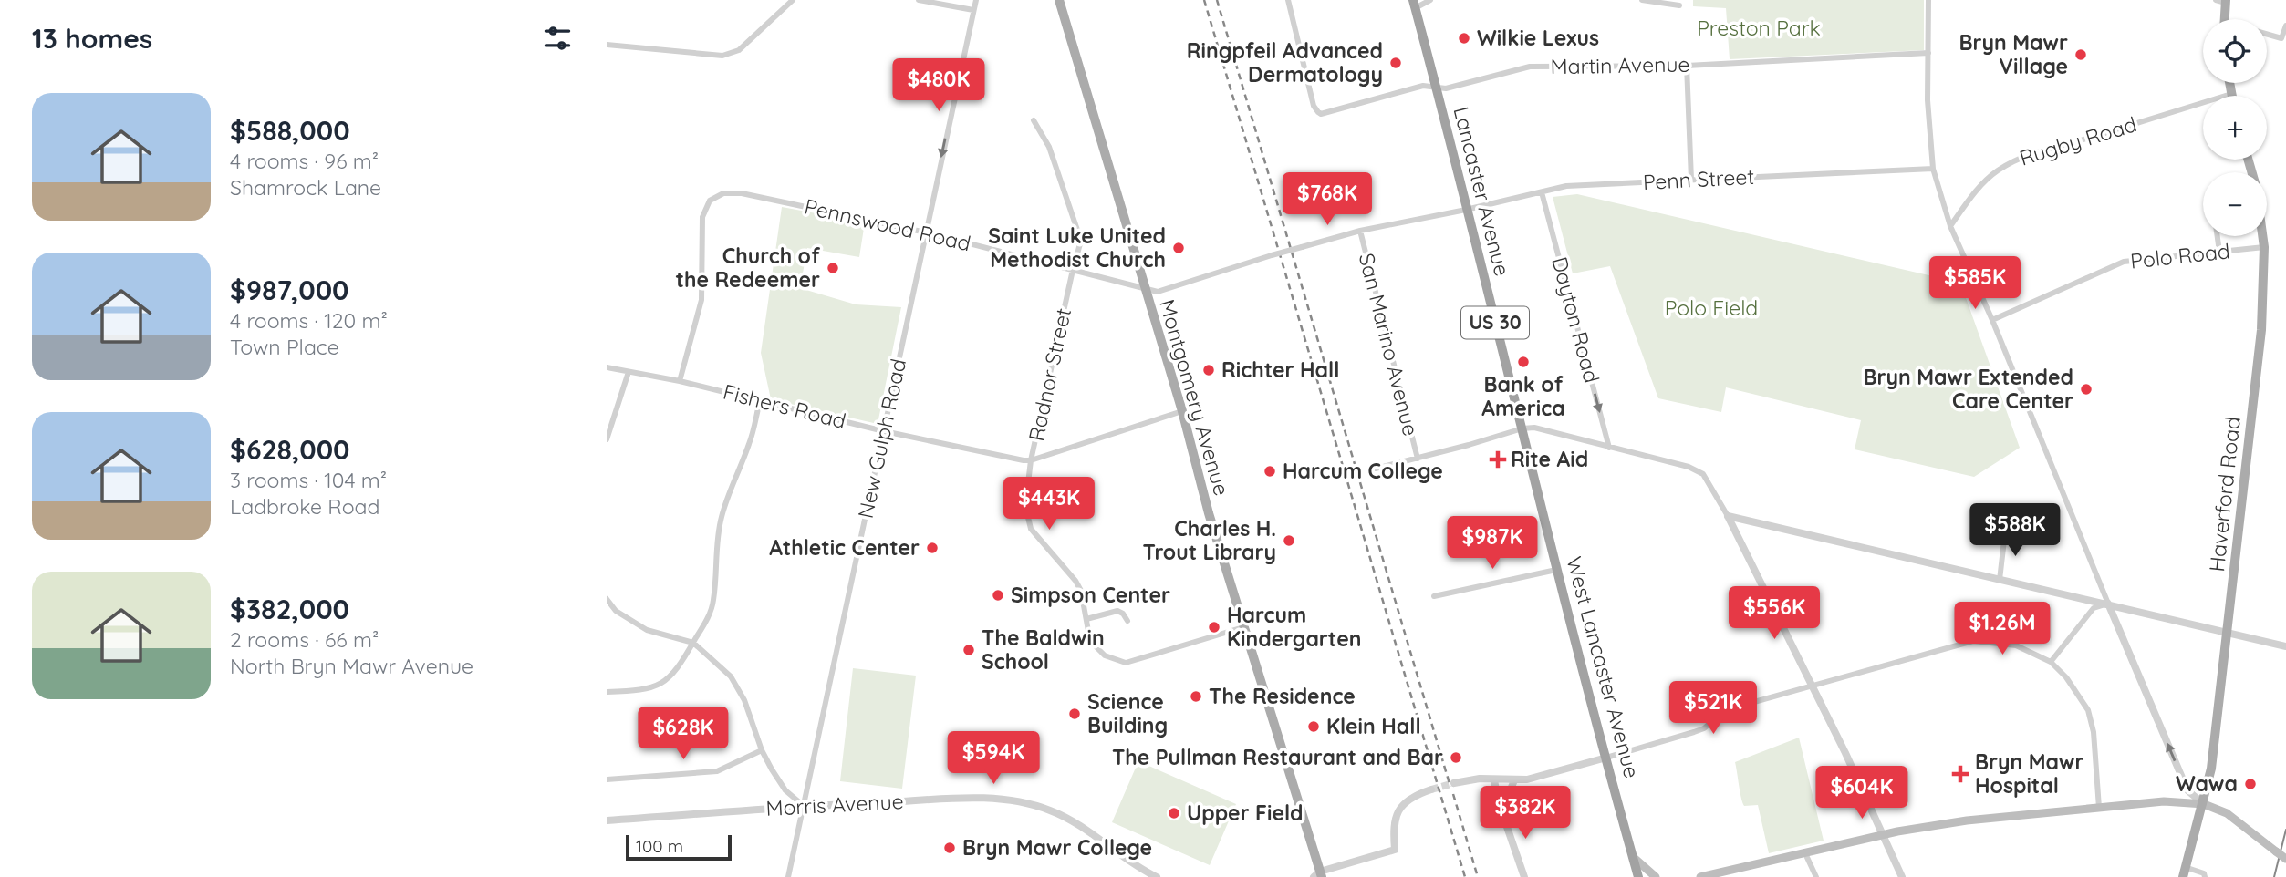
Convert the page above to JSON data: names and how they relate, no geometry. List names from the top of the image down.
{
  "streets": {
    "highway": ["Lancaster Avenue", "US 30", "West Lancaster Avenue"],
    "main road": ["Montgomery Avenue", "Haverford Road"],
    "street": [
      "Martin Avenue",
      "Rugby Road",
      "Penn Street",
      "Pennswood Road",
      "Polo Road",
      "Dayton Road",
      "San Marino Avenue",
      "Radnor Street",
      "Fishers Road",
      "New Gulph Road",
      "Morris Avenue"
    ]
  },
  "crossings": [
    ["Martin Avenue", "Lancaster Avenue"],
    ["Penn Street", "Lancaster Avenue"],
    ["Penn Street", "Pennswood Road"],
    ["Penn Street", "Dayton Road"],
    ["Lancaster Avenue", "Pennswood Road"],
    ["Lancaster Avenue", "West Lancaster Avenue"],
    ["Pennswood Road", "San Marino Avenue"],
    ["Pennswood Road", "Radnor Street"],
    ["Pennswood Road", "Montgomery Avenue"],
    ["Pennswood Road", "Fishers Road"],
    ["Pennswood Road", "New Gulph Road"],
    ["Polo Road", "Haverford Road"],
    ["Radnor Street", "Montgomery Avenue"],
    ["Radnor Street", "Fishers Road"],
    ["Montgomery Avenue", "Fishers Road"],
    ["Fishers Road", "New Gulph Road"],
    ["New Gulph Road", "Morris Avenue"]
  ],
  "one_way": ["Dayton Road"],
  "parks": ["Preston Park", "Polo Field"],
  "places": {
    "other": [
      "Wilkie Lexus",
      "Bryn Mawr Village",
      "Ringpfeil Advanced Dermatology",
      "Saint Luke United Methodist Church",
      "Church of the Redeemer",
      "Bank of America",
      "Richter Hall",
      "Bryn Mawr Extended Care Center",
      "Harcum College",
      "Charles H. Trout Library",
      "Athletic Center",
      "Simpson Center",
      "Harcum Kindergarten",
      "The Baldwin School",
      "The Residence",
      "Science Building",
      "Klein Hall",
      "The Pullman Restaurant and Bar",
      "Wawa",
      "Upper Field",
      "Bryn Mawr College"
    ],
    "health": ["Rite Aid", "Bryn Mawr Hospital"]
  },
  "scale_bar": "100 m",
  "page": {
    "heading": "13 homes",
    "map_buttons": ["+", "−"],
    "price": [
      "$480K",
      "$768K",
      "$585K",
      "$443K",
      "$588K",
      "$987K",
      "$556K",
      "$1.26M",
      "$521K",
      "$628K",
      "$594K",
      "$604K",
      "$382K"
    ],
    "list": [
      {
        "name": "$588,000",
        "note": "4 rooms · 96 m² · Shamrock Lane"
      },
      {
        "name": "$987,000",
        "note": "4 rooms · 120 m² · Town Place"
      },
      {
        "name": "$628,000",
        "note": "3 rooms · 104 m² · Ladbroke Road"
      },
      {
        "name": "$382,000",
        "note": "2 rooms · 66 m² · North Bryn Mawr Avenue"
      }
    ],
    "scale": "100 m"
  }
}
